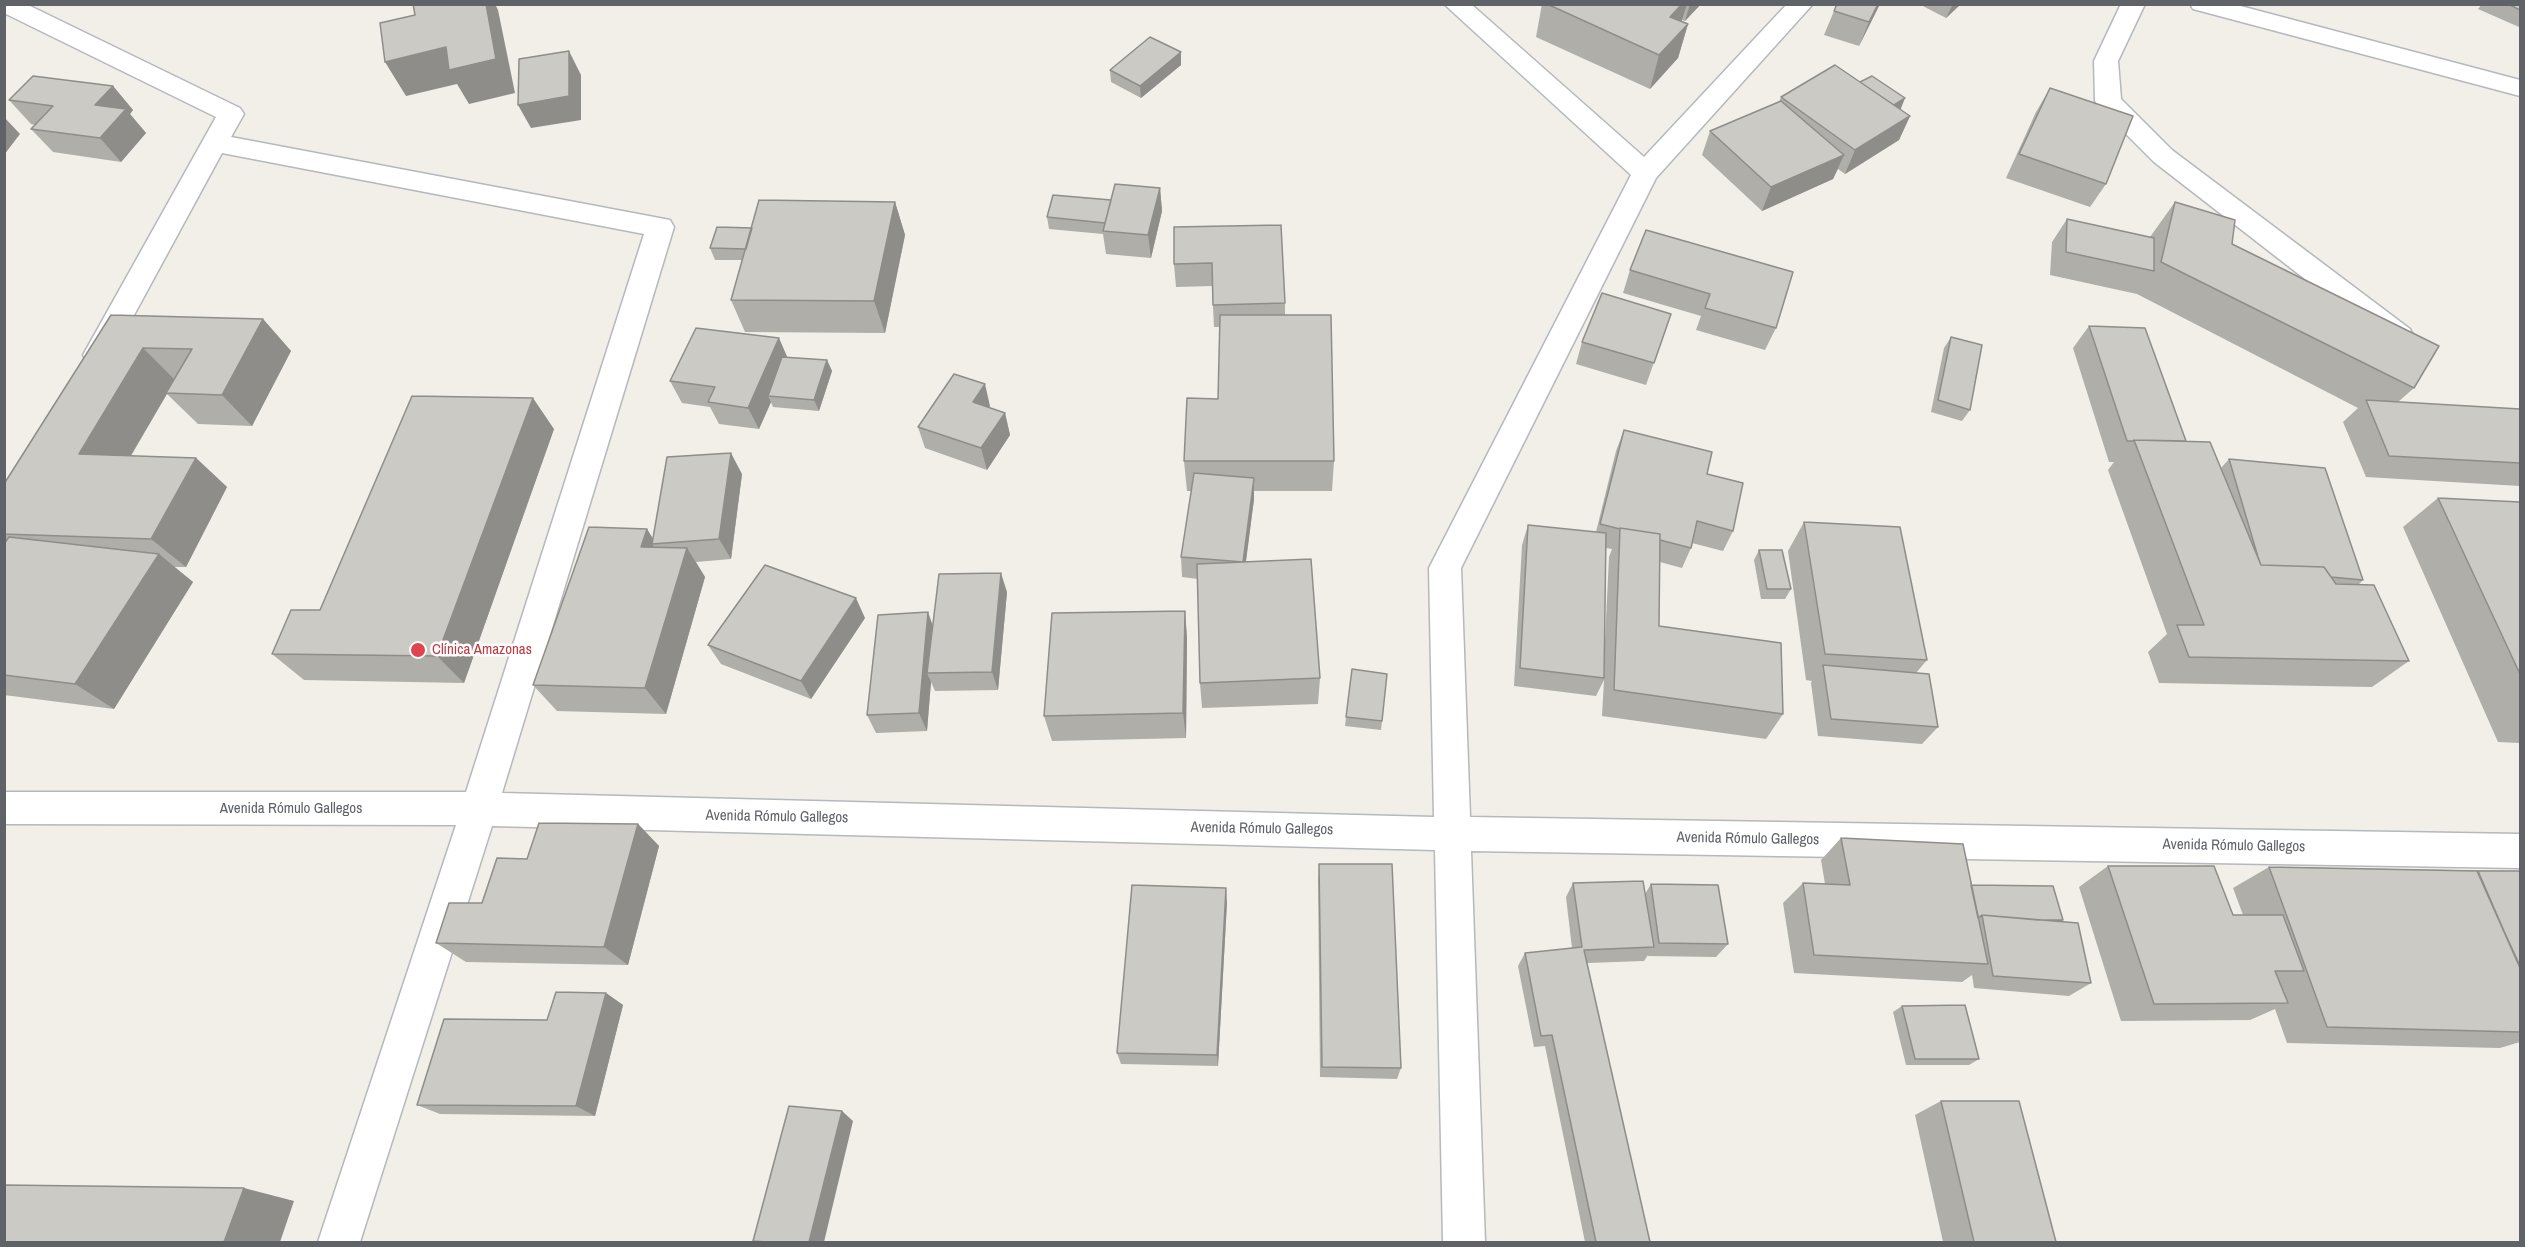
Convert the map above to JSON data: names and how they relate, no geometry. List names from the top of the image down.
{
  "streets": {
    "street": ["Avenida Rómulo Gallegos"]
  },
  "places": ["Clínica Amazonas"]
}
